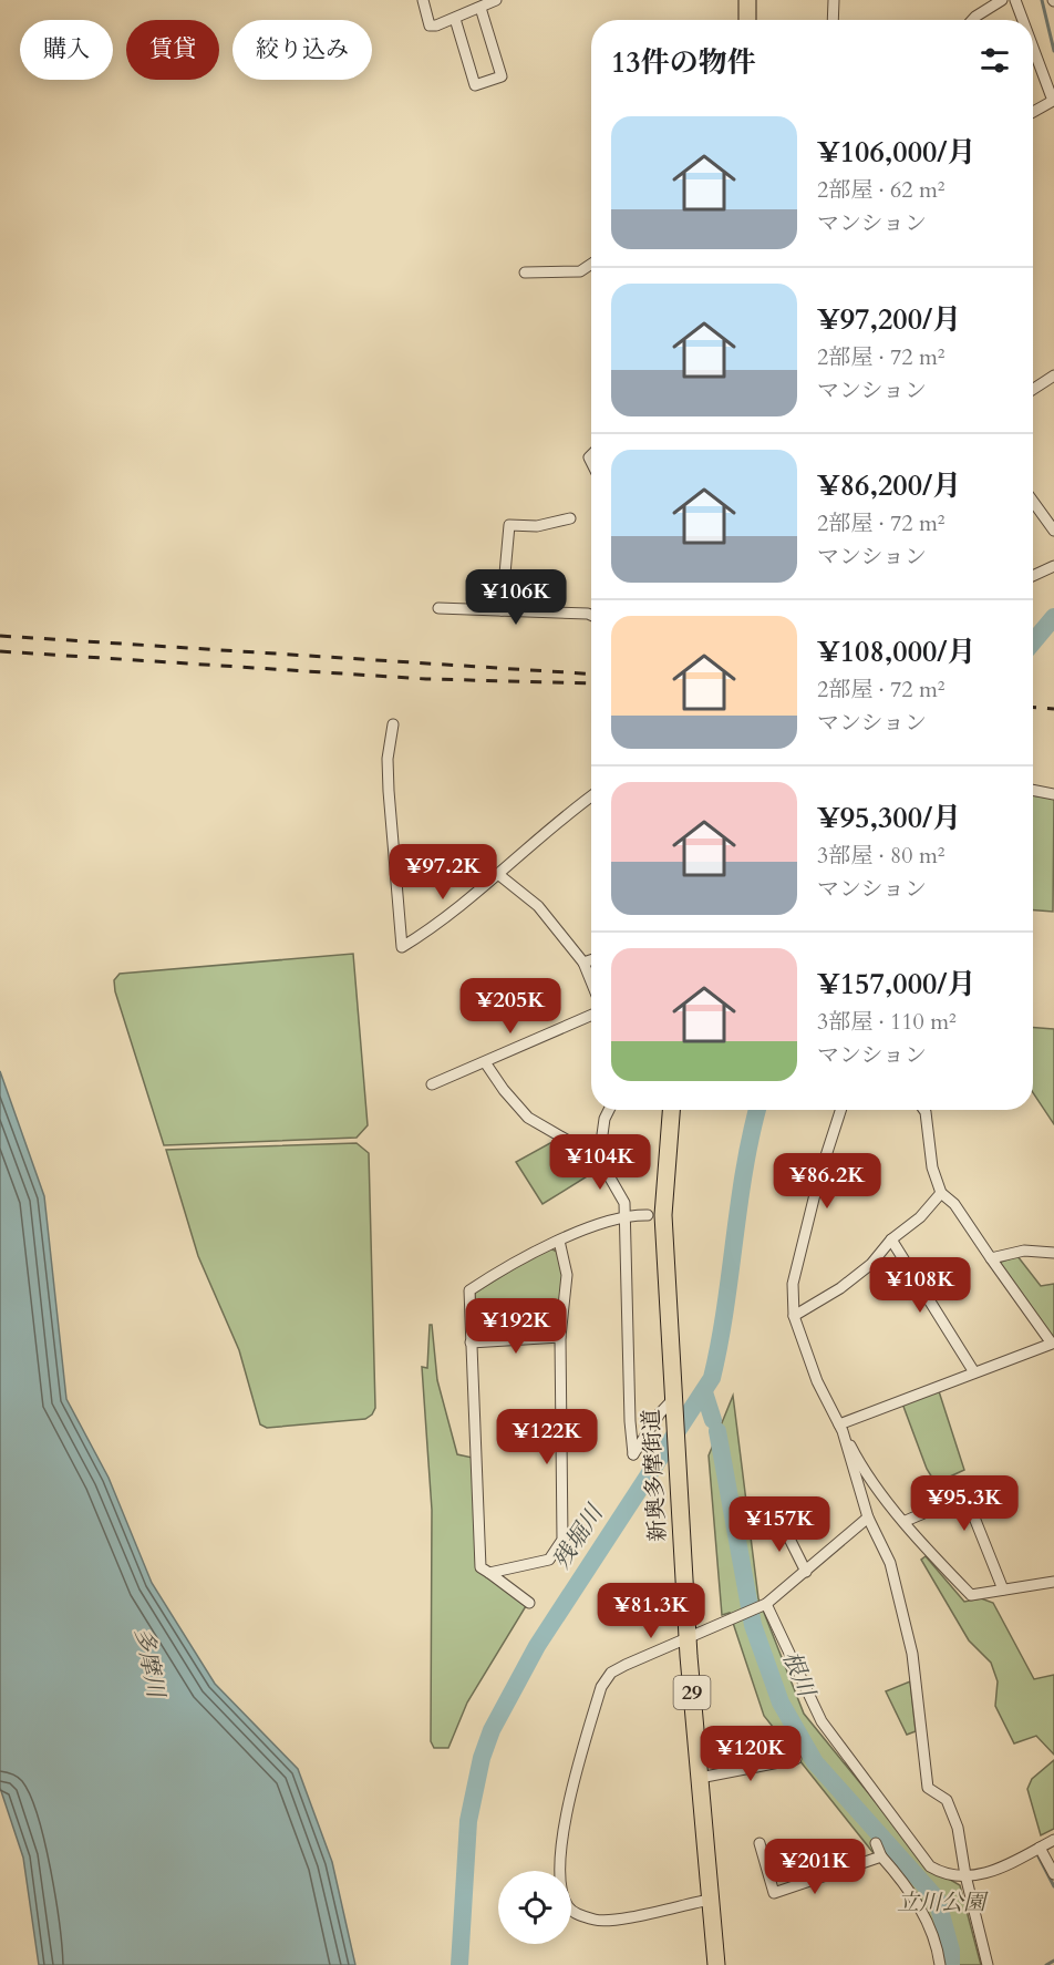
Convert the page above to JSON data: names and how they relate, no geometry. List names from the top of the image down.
{
  "streets": {
    "main road": ["新奥多摩街道", "29"]
  },
  "water": ["残堀川", "多摩川", "根川"],
  "parks": ["立川公園"],
  "page": {
    "chip": ["購入", "賃貸", "絞り込み"],
    "heading": "13件の物件",
    "list": [
      {
        "name": "¥106,000/月",
        "note": "2部屋 · 62 m² · マンション"
      },
      {
        "name": "¥97,200/月",
        "note": "2部屋 · 72 m² · マンション"
      },
      {
        "name": "¥86,200/月",
        "note": "2部屋 · 72 m² · マンション"
      },
      {
        "name": "¥108,000/月",
        "note": "2部屋 · 72 m² · マンション"
      },
      {
        "name": "¥95,300/月",
        "note": "3部屋 · 80 m² · マンション"
      },
      {
        "name": "¥157,000/月",
        "note": "3部屋 · 110 m² · マンション"
      }
    ],
    "price": [
      "¥106K",
      "¥97.2K",
      "¥205K",
      "¥104K",
      "¥86.2K",
      "¥108K",
      "¥192K",
      "¥122K",
      "¥95.3K",
      "¥157K",
      "¥81.3K",
      "¥120K",
      "¥201K"
    ]
  }
}
